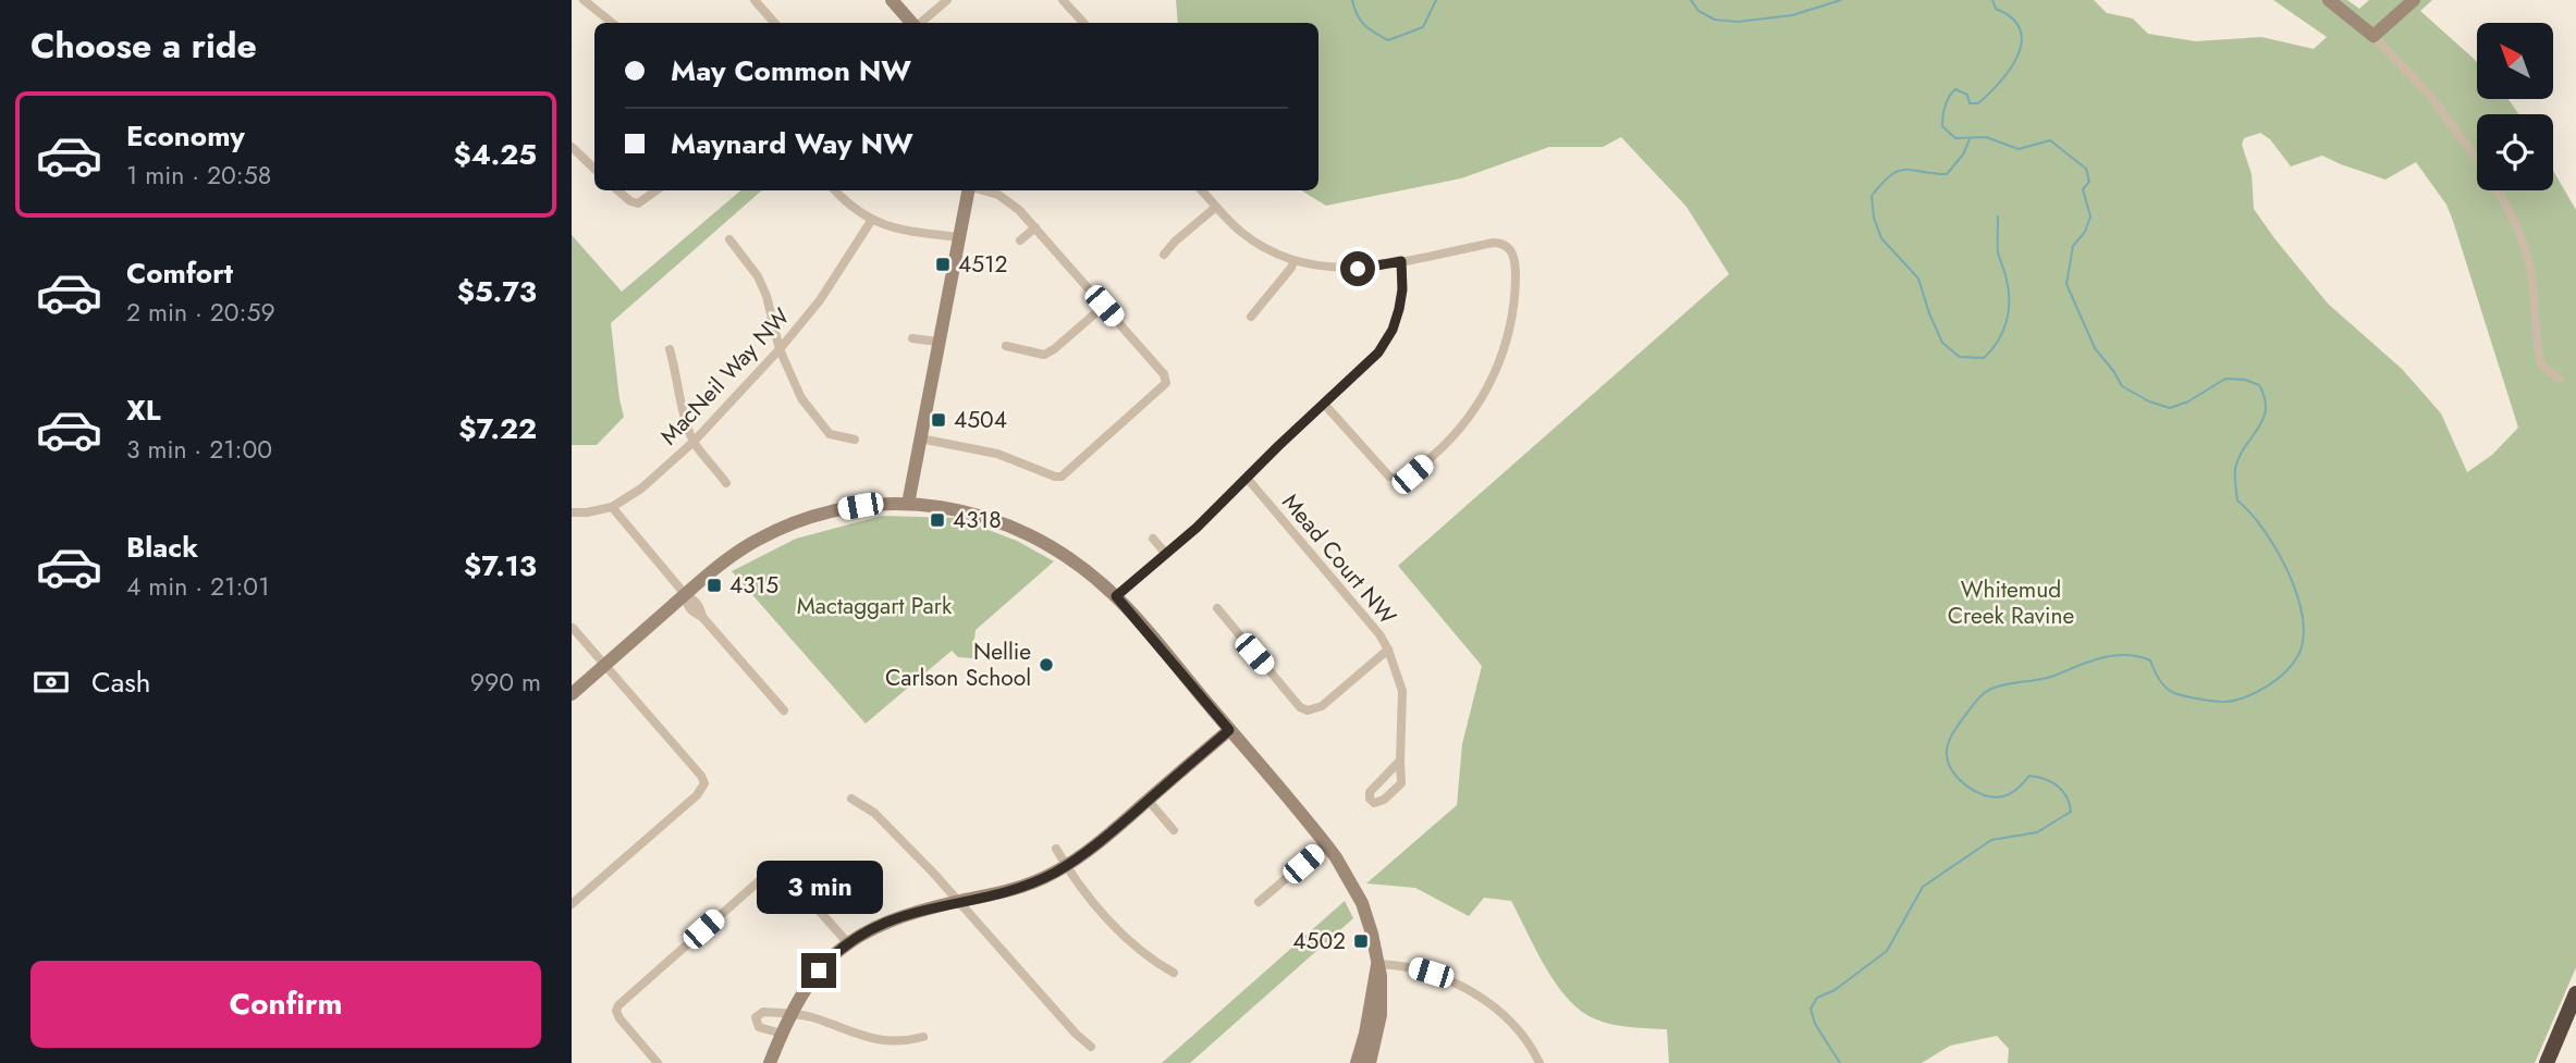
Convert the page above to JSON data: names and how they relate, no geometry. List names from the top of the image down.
{
  "streets": {
    "street": ["MacNeil Way NW", "Mead Court NW"]
  },
  "parks": ["Whitemud Creek Ravine", "Mactaggart Park"],
  "places": {
    "transit": [
      "4512",
      "4504",
      "4318",
      "4315",
      "4502"
    ],
    "other": ["Nellie Carlson School"]
  },
  "north": "top left",
  "page": {
    "heading": "Choose a ride",
    "banner": ["May Common NW", "Maynard Way NW"],
    "list": [
      {
        "name": "Economy",
        "note": "1 min · 20:58",
        "value": "$4.25"
      },
      {
        "name": "Comfort",
        "note": "2 min · 20:59",
        "value": "$5.73"
      },
      {
        "name": "XL",
        "note": "3 min · 21:00",
        "value": "$7.22"
      },
      {
        "name": "Black",
        "note": "4 min · 21:01",
        "value": "$7.13"
      }
    ],
    "pay": ["Cash", "990 m"],
    "bubble": "3 min",
    "buttons": "Confirm"
  }
}
